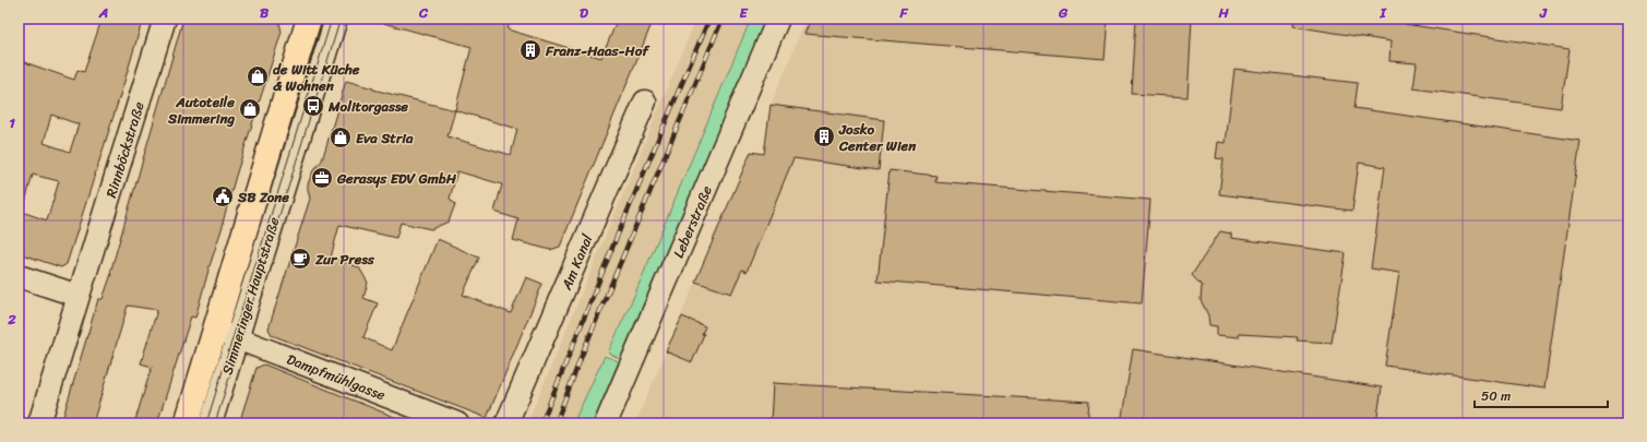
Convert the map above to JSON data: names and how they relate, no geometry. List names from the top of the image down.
{
  "streets": {
    "main road": ["Simmeringer Hauptstraße"],
    "street": [
      "Rinnböckstraße",
      "Leberstraße",
      "Am Kanal",
      "Dampfmühlgasse"
    ]
  },
  "crossings": [
    ["Simmeringer Hauptstraße", "Dampfmühlgasse"]
  ],
  "places": {
    "building": ["Franz-Haas-Hof", "Josko Center Wien"],
    "shop": ["de Witt Küche & Wohnen", "Autoteile Simmering", "Eva Stria"],
    "bus stop": ["Molitorgasse"],
    "office": ["Gerasys EDV GmbH"],
    "public building": ["SB Zone"],
    "cafe": ["Zur Press"]
  },
  "scale_bar": "50 m",
  "grid": {
    "columns": [
      "A",
      "B",
      "C",
      "D",
      "E",
      "F",
      "G",
      "H",
      "I",
      "J"
    ],
    "rows": ["1", "2"]
  }
}
